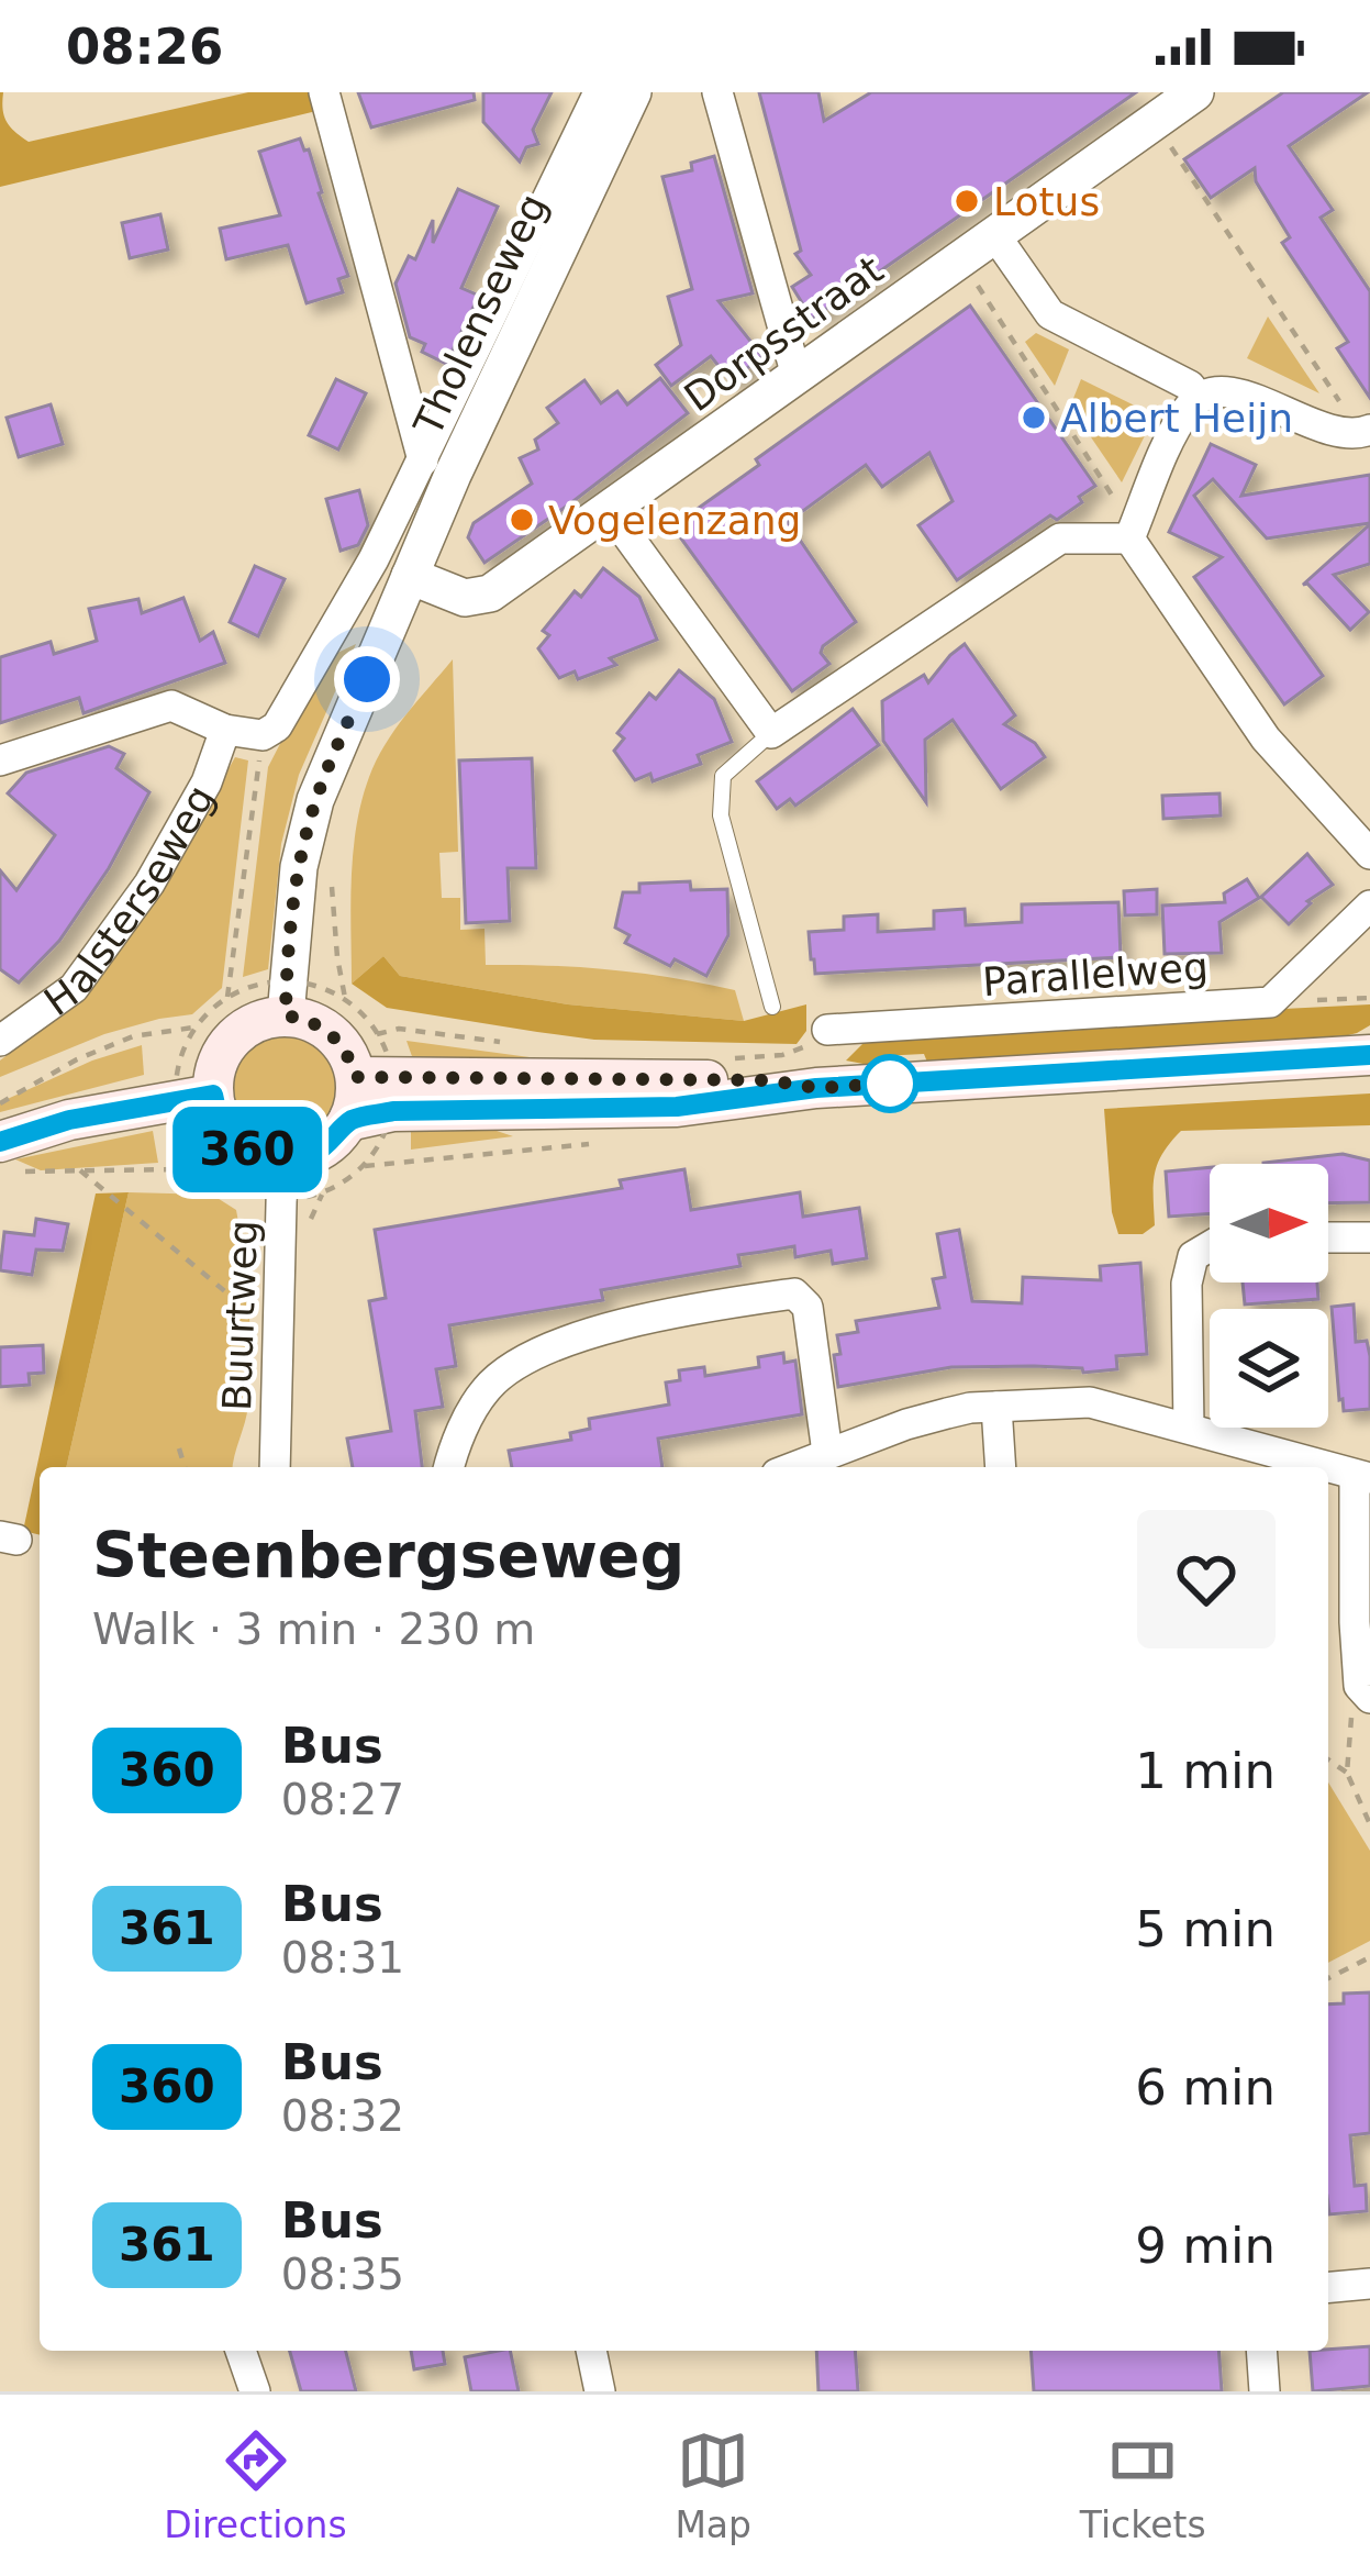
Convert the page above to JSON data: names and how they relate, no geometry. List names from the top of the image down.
{
  "streets": {
    "street": [
      "Tholenseweg",
      "Dorpsstraat",
      "Halsterseweg",
      "Parallelweg",
      "Buurtweg"
    ]
  },
  "crossings": [
    ["Tholenseweg", "Dorpsstraat"],
    ["Tholenseweg", "Buurtweg"]
  ],
  "places": ["Lotus", "Albert Heijn", "Vogelenzang"],
  "lines": ["bus line 360"],
  "north": "right",
  "page": {
    "status": "08:26",
    "on_map": "360",
    "heading": ["Steenbergseweg", "Walk · 3 min · 230 m"],
    "list": [
      {
        "mark": "360",
        "name": "Bus",
        "note": "08:27",
        "value": "1 min"
      },
      {
        "mark": "361",
        "name": "Bus",
        "note": "08:31",
        "value": "5 min"
      },
      {
        "mark": "360",
        "name": "Bus",
        "note": "08:32",
        "value": "6 min"
      },
      {
        "mark": "361",
        "name": "Bus",
        "note": "08:35",
        "value": "9 min"
      }
    ],
    "tabs": ["Directions", "Map", "Tickets"]
  }
}
